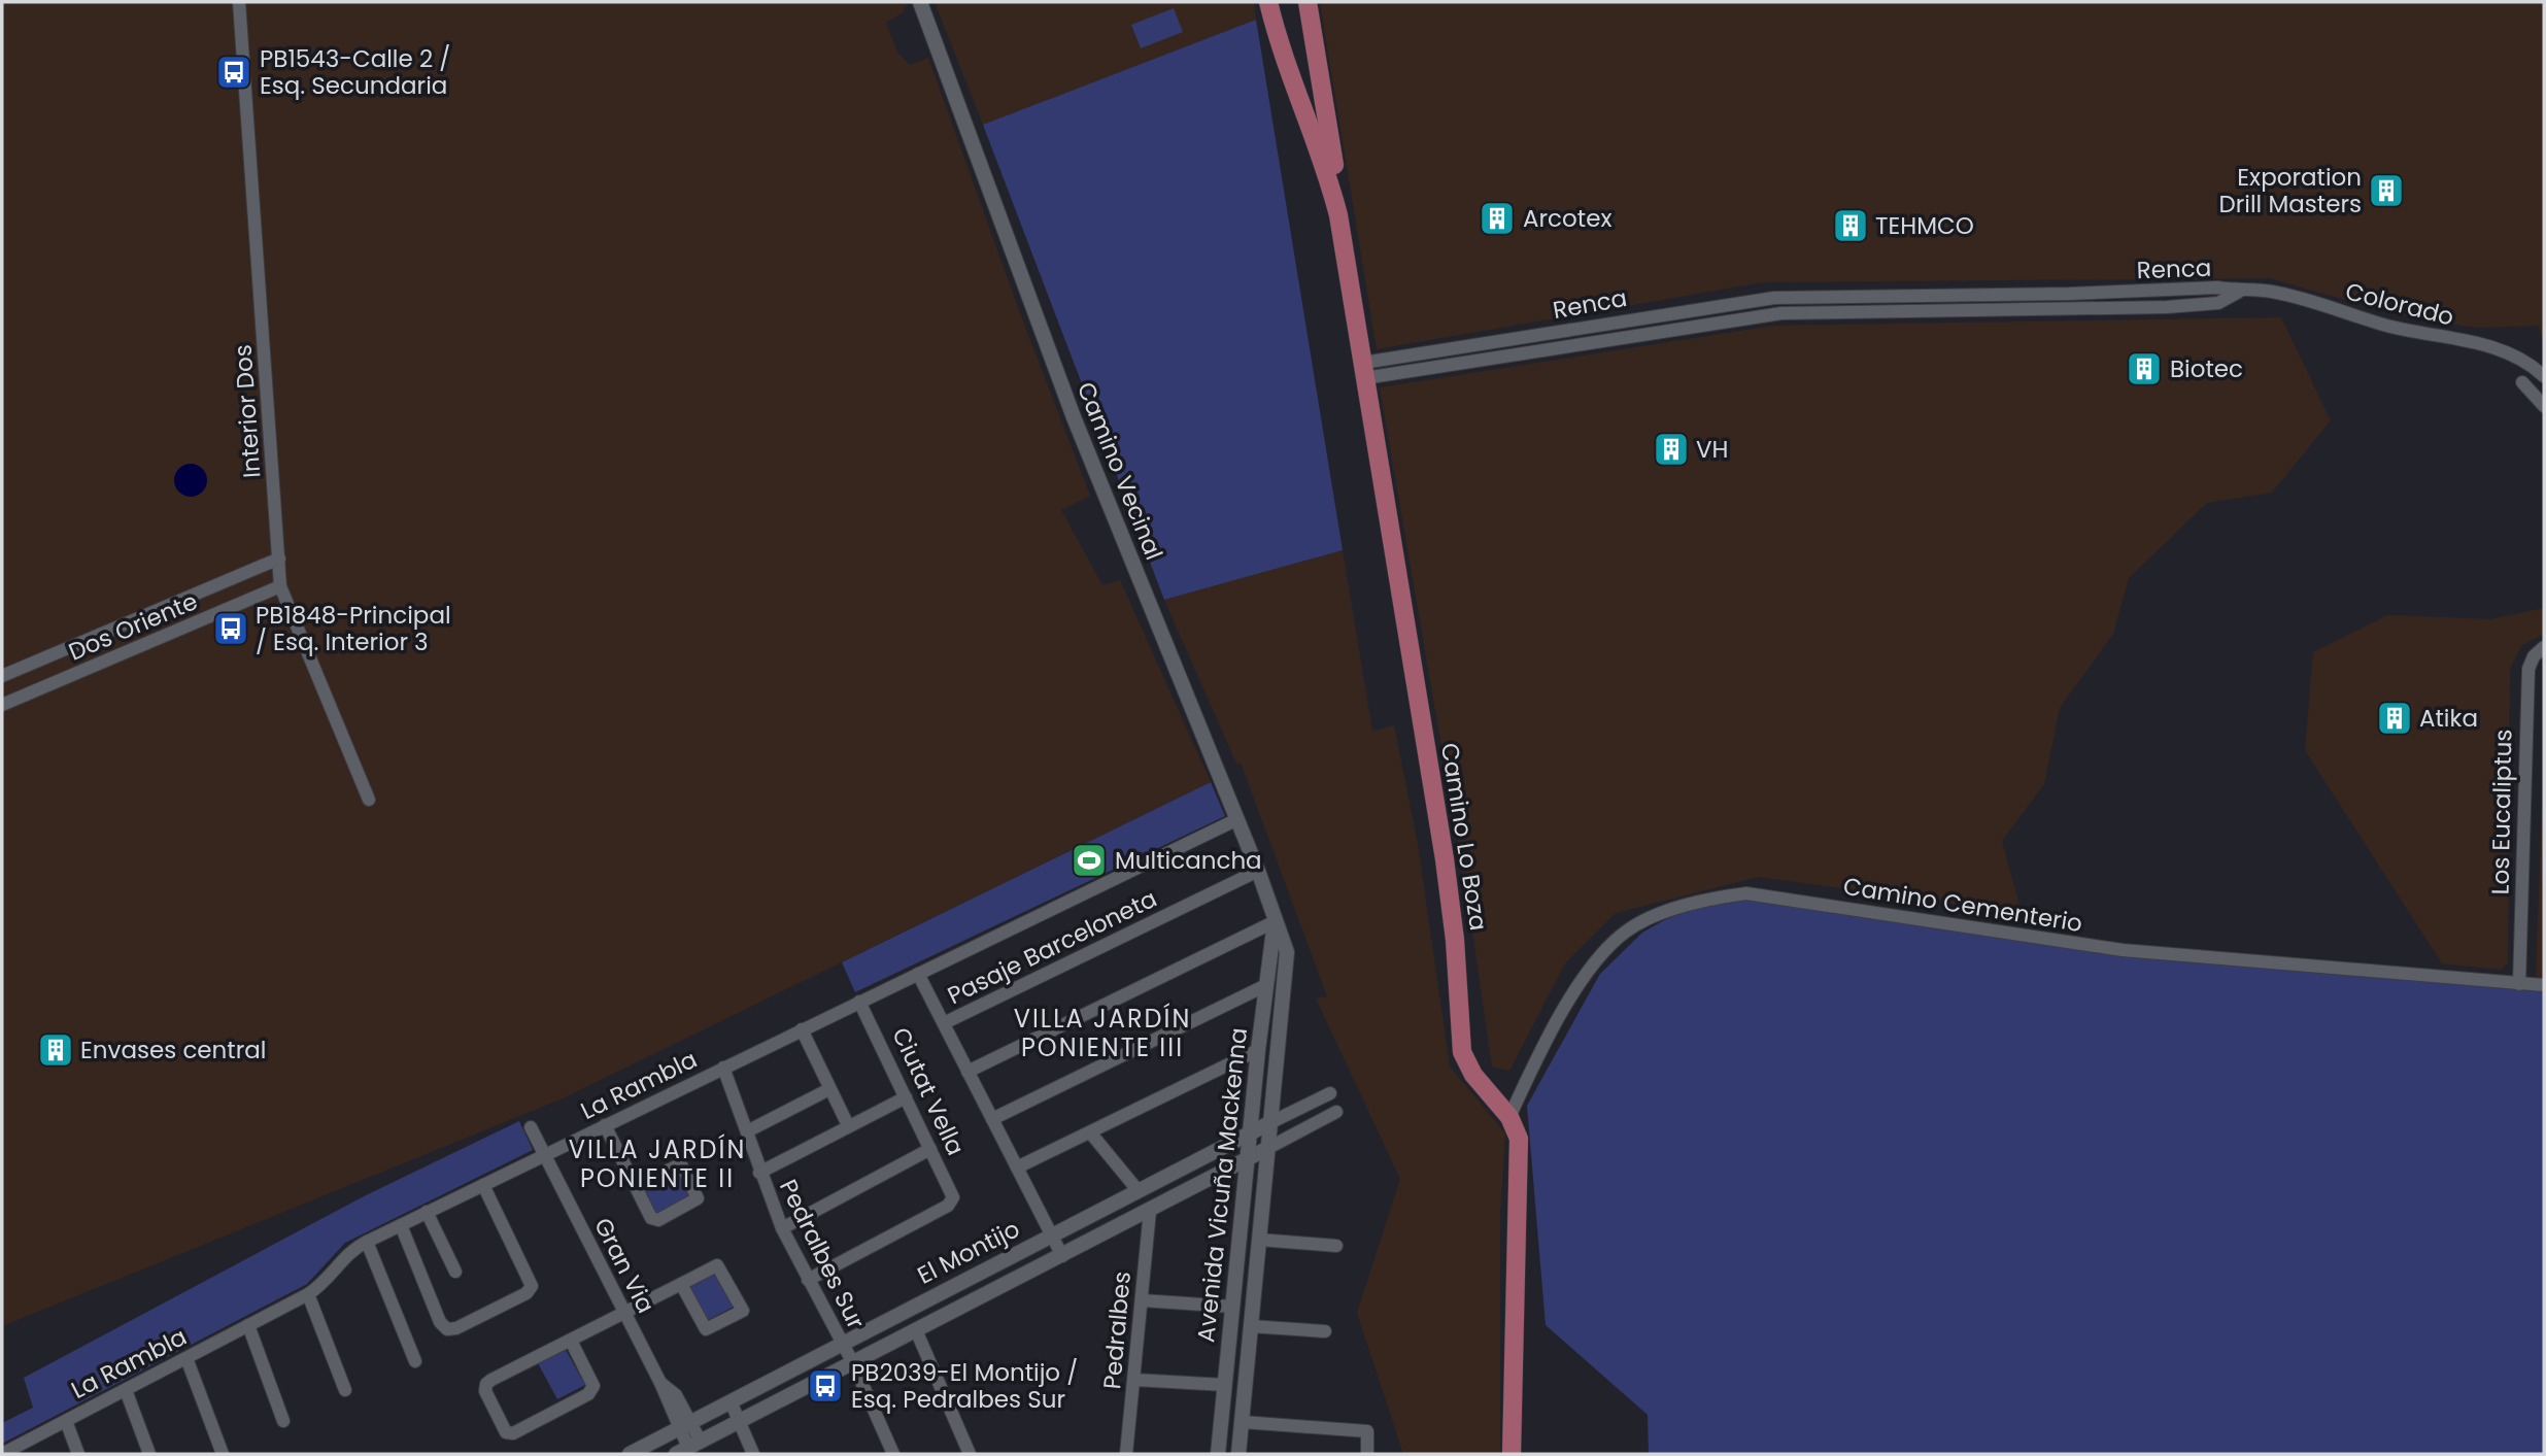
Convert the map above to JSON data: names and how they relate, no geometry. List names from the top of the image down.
{
  "streets": {
    "main road": ["Camino Lo Boza"],
    "street": [
      "Renca",
      "Colorado",
      "Interior Dos",
      "Camino Vecinal",
      "Dos Oriente",
      "Los Eucaliptus",
      "Camino Cementerio",
      "Pasaje Barceloneta",
      "La Rambla",
      "Ciutat Vella",
      "Avenida Vicuña Mackenna",
      "El Montijo",
      "Pedralbes Sur",
      "Gran Via",
      "Pedralbes"
    ]
  },
  "crossings": [
    ["Renca", "Colorado"],
    ["Renca", "Camino Lo Boza"],
    ["Interior Dos", "Dos Oriente"],
    ["Camino Vecinal", "Pasaje Barceloneta"],
    ["Camino Vecinal", "La Rambla"],
    ["Camino Vecinal", "Avenida Vicuña Mackenna"],
    ["Los Eucaliptus", "Camino Cementerio"],
    ["Camino Lo Boza", "Camino Cementerio"],
    ["La Rambla", "Ciutat Vella"],
    ["La Rambla", "Pedralbes Sur"],
    ["La Rambla", "Gran Via"],
    ["Ciutat Vella", "Pedralbes Sur"],
    ["Avenida Vicuña Mackenna", "El Montijo"],
    ["El Montijo", "Pedralbes Sur"],
    ["El Montijo", "Gran Via"],
    ["El Montijo", "Pedralbes"]
  ],
  "districts": ["VILLA JARDÍN PONIENTE III", "VILLA JARDÍN PONIENTE II"],
  "places": {
    "bus stop": ["PB1543-Calle 2 / Esq. Secundaria", "PB1848-Principal / Esq. Interior 3", "PB2039-El Montijo / Esq. Pedralbes Sur"],
    "building": [
      "Exporation Drill Masters",
      "Arcotex",
      "TEHMCO",
      "Biotec",
      "VH",
      "Atika",
      "Envases central"
    ],
    "sports": ["Multicancha"]
  }
}
